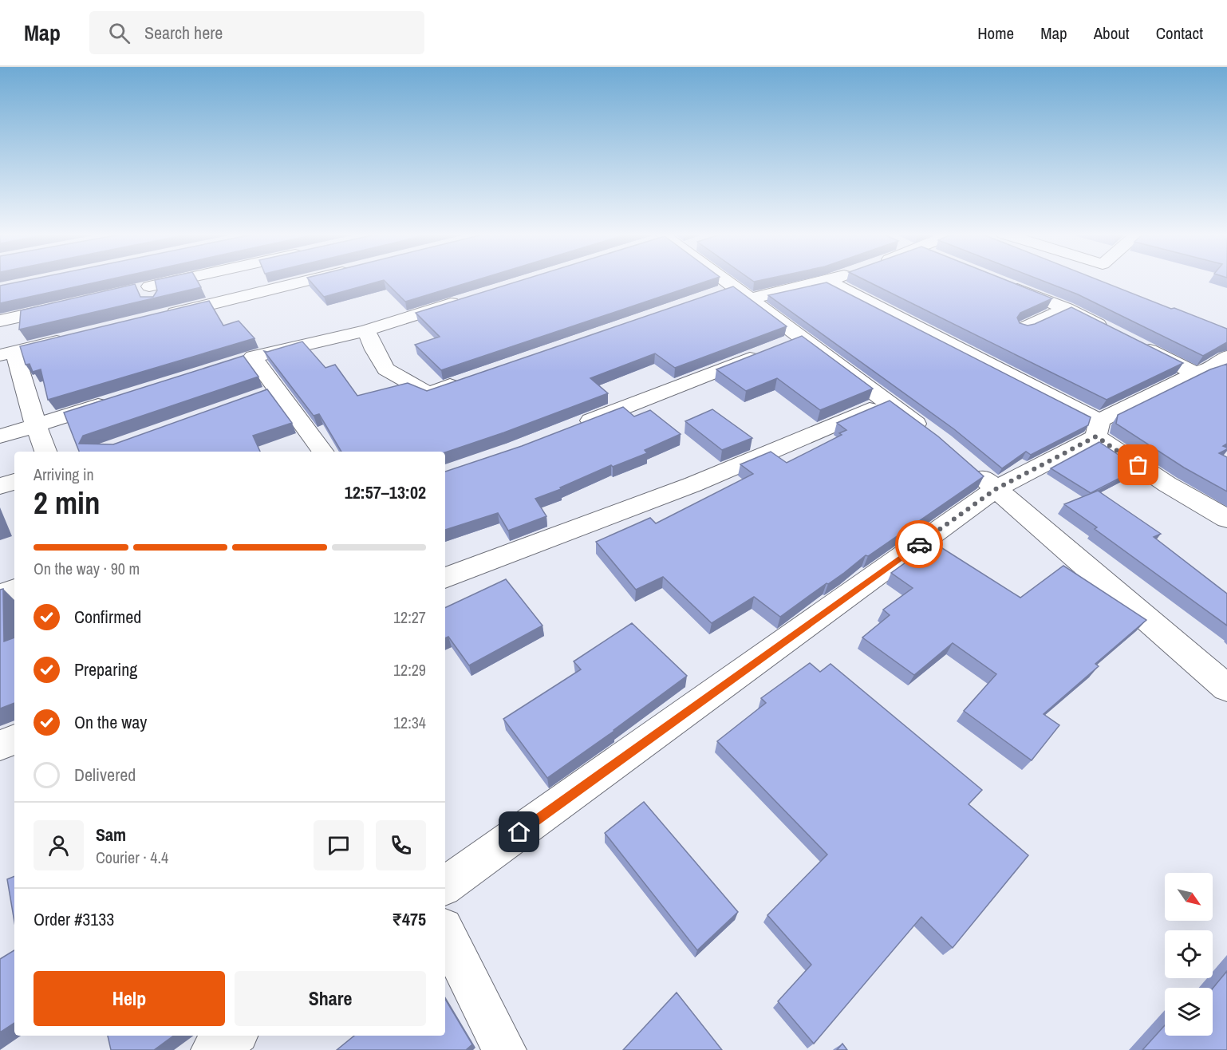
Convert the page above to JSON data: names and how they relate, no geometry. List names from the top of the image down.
{
  "north": "bottom right",
  "page": {
    "header": "Map",
    "search": "Search here",
    "nav": [
      "Home",
      "Map",
      "About",
      "Contact"
    ],
    "heading": ["2 min", "Arriving in", "12:57–13:02"],
    "panel": [
      "Sam",
      "Courier · 4.4",
      "Order #3133",
      "₹475"
    ],
    "bar": "On the way · 90 m",
    "list": [
      ["Confirmed", "12:27"],
      ["Preparing", "12:29"],
      ["On the way", "12:34"],
      "Delivered"
    ],
    "buttons": ["Help", "Share"]
  }
}
